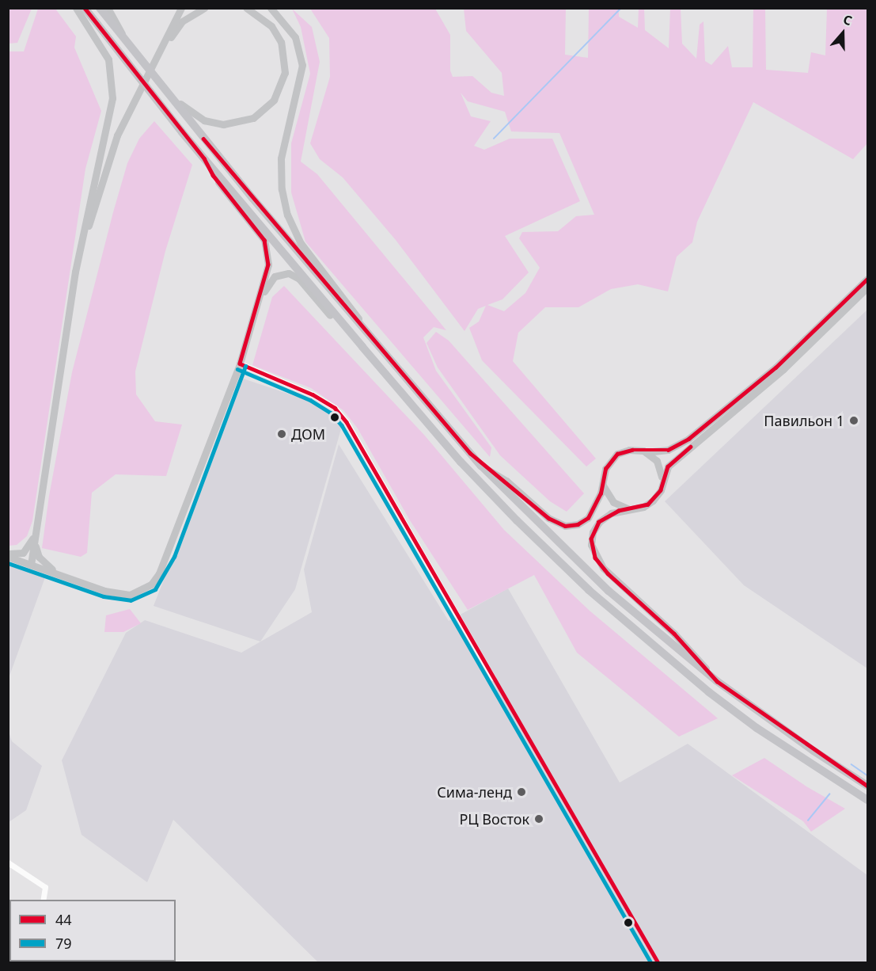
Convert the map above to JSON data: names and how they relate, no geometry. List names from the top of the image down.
{
  "places": [
    "Павильон 1",
    "ДОМ",
    "Сима-ленд",
    "РЦ Восток"
  ],
  "lines": ["transit line 44", "transit line 79"],
  "legend": ["44", "79"],
  "north": "top"
}
